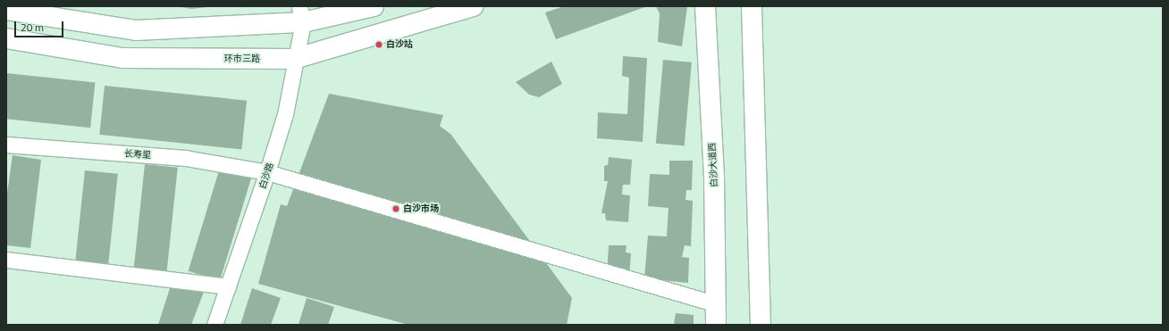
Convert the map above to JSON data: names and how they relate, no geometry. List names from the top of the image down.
{
  "streets": {
    "main road": ["环市三路", "白沙大道西"],
    "street": ["长寿里", "白沙路"]
  },
  "crossings": [
    ["环市三路", "白沙路"],
    ["长寿里", "白沙大道西"],
    ["长寿里", "白沙路"]
  ],
  "places": ["白沙站", "白沙市场"],
  "scale_bar": "20 m"
}
